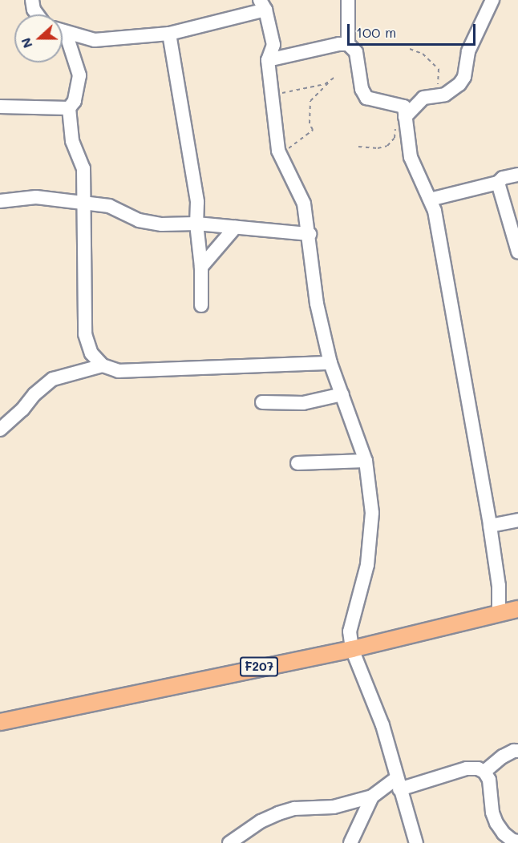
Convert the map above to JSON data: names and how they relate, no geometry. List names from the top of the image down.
{
  "streets": {
    "main road": ["F207"]
  },
  "scale_bar": "100 m",
  "north": "left"
}
